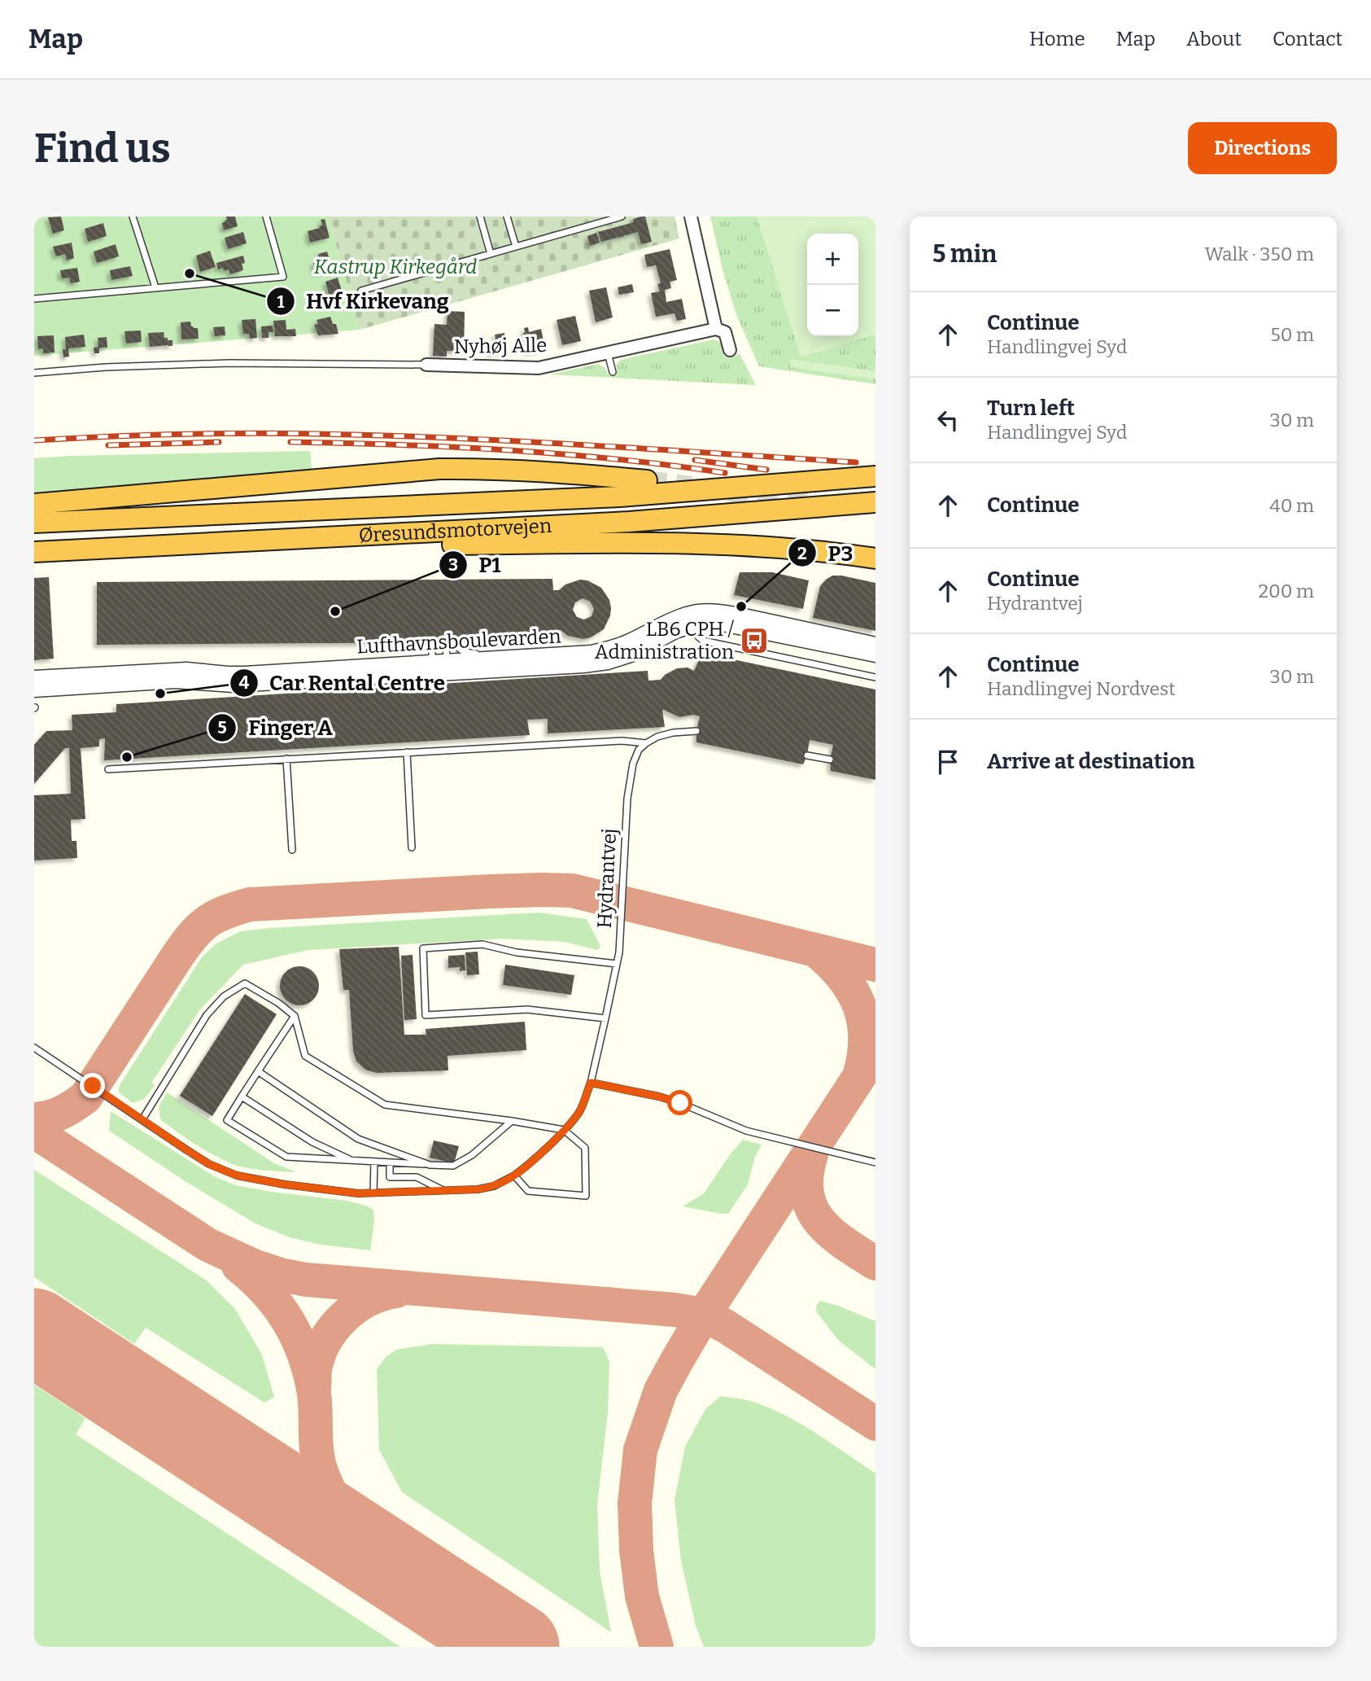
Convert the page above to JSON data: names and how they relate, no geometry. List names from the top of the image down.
{
  "streets": {
    "highway": ["Øresundsmotorvejen"],
    "street": ["Nyhøj Alle", "Lufthavnsboulevarden"],
    "lane": ["Hydrantvej"]
  },
  "parks": ["Kastrup Kirkegård"],
  "places": {
    "other": [
      "Hvf Kirkevang",
      "P3",
      "P1",
      "Car Rental Centre",
      "Finger A"
    ],
    "bus stop": ["LB6 CPH / Administration"]
  },
  "page": {
    "header": "Map",
    "nav": [
      "Home",
      "Map",
      "About",
      "Contact"
    ],
    "buttons": "Directions",
    "title": "Find us",
    "heading": ["5 min", "Walk · 350 m"],
    "map_buttons": ["+", "−"],
    "list": [
      ["Continue", "Handlingvej Syd", "50 m"],
      ["Turn left", "Handlingvej Syd", "30 m"],
      ["Continue", "40 m"],
      ["Continue", "Hydrantvej", "200 m"],
      ["Continue", "Handlingvej Nordvest", "30 m"],
      "Arrive at destination"
    ]
  }
}
